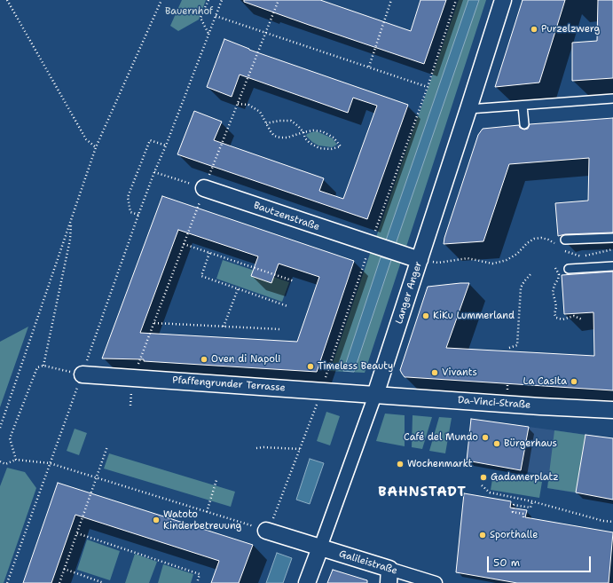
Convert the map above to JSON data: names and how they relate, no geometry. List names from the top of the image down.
{
  "streets": {
    "street": [
      "Bautzenstraße",
      "Langer Anger",
      "Pfaffengrunder Terrasse",
      "Da-Vinci-Straße",
      "Galileistraße"
    ]
  },
  "crossings": [
    ["Bautzenstraße", "Langer Anger"],
    ["Langer Anger", "Pfaffengrunder Terrasse"],
    ["Langer Anger", "Da-Vinci-Straße"],
    ["Langer Anger", "Galileistraße"],
    ["Pfaffengrunder Terrasse", "Da-Vinci-Straße"]
  ],
  "districts": ["BAHNSTADT"],
  "parks": ["Bauernhof"],
  "places": [
    "Purzelzwerg",
    "KiKu Lummerland",
    "Oven di Napoli",
    "Timeless Beauty",
    "Vivants",
    "La Casita",
    "Café del Mundo",
    "Bürgerhaus",
    "Wochenmarkt",
    "Gadamerplatz",
    "Watoto Kinderbetreuung",
    "Sporthalle"
  ],
  "scale_bar": "50 m"
}
